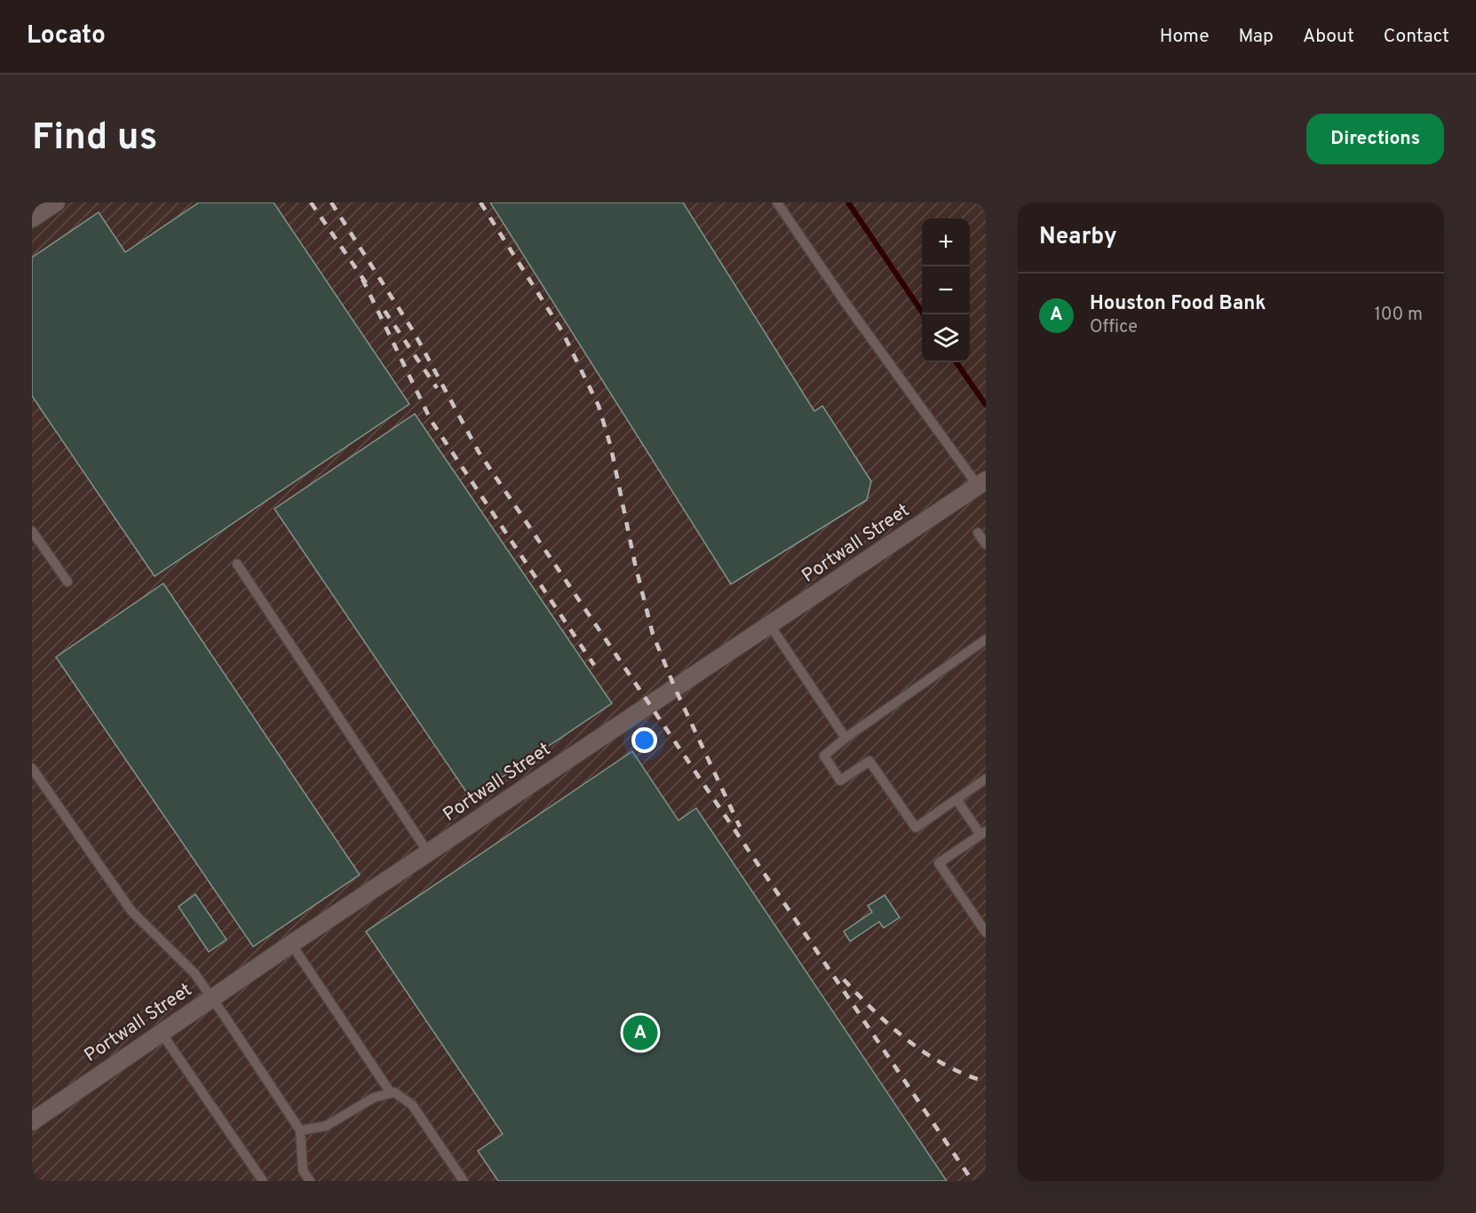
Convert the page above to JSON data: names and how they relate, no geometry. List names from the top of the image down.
{
  "streets": {
    "street": ["Portwall Street"]
  },
  "page": {
    "header": "Locato",
    "nav": [
      "Home",
      "Map",
      "About",
      "Contact"
    ],
    "buttons": "Directions",
    "title": "Find us",
    "heading": "Nearby",
    "map_buttons": ["+", "−"],
    "list": [
      {
        "mark": "A",
        "name": "Houston Food Bank",
        "note": "Office",
        "value": "100 m"
      }
    ],
    "pins": "A"
  }
}
